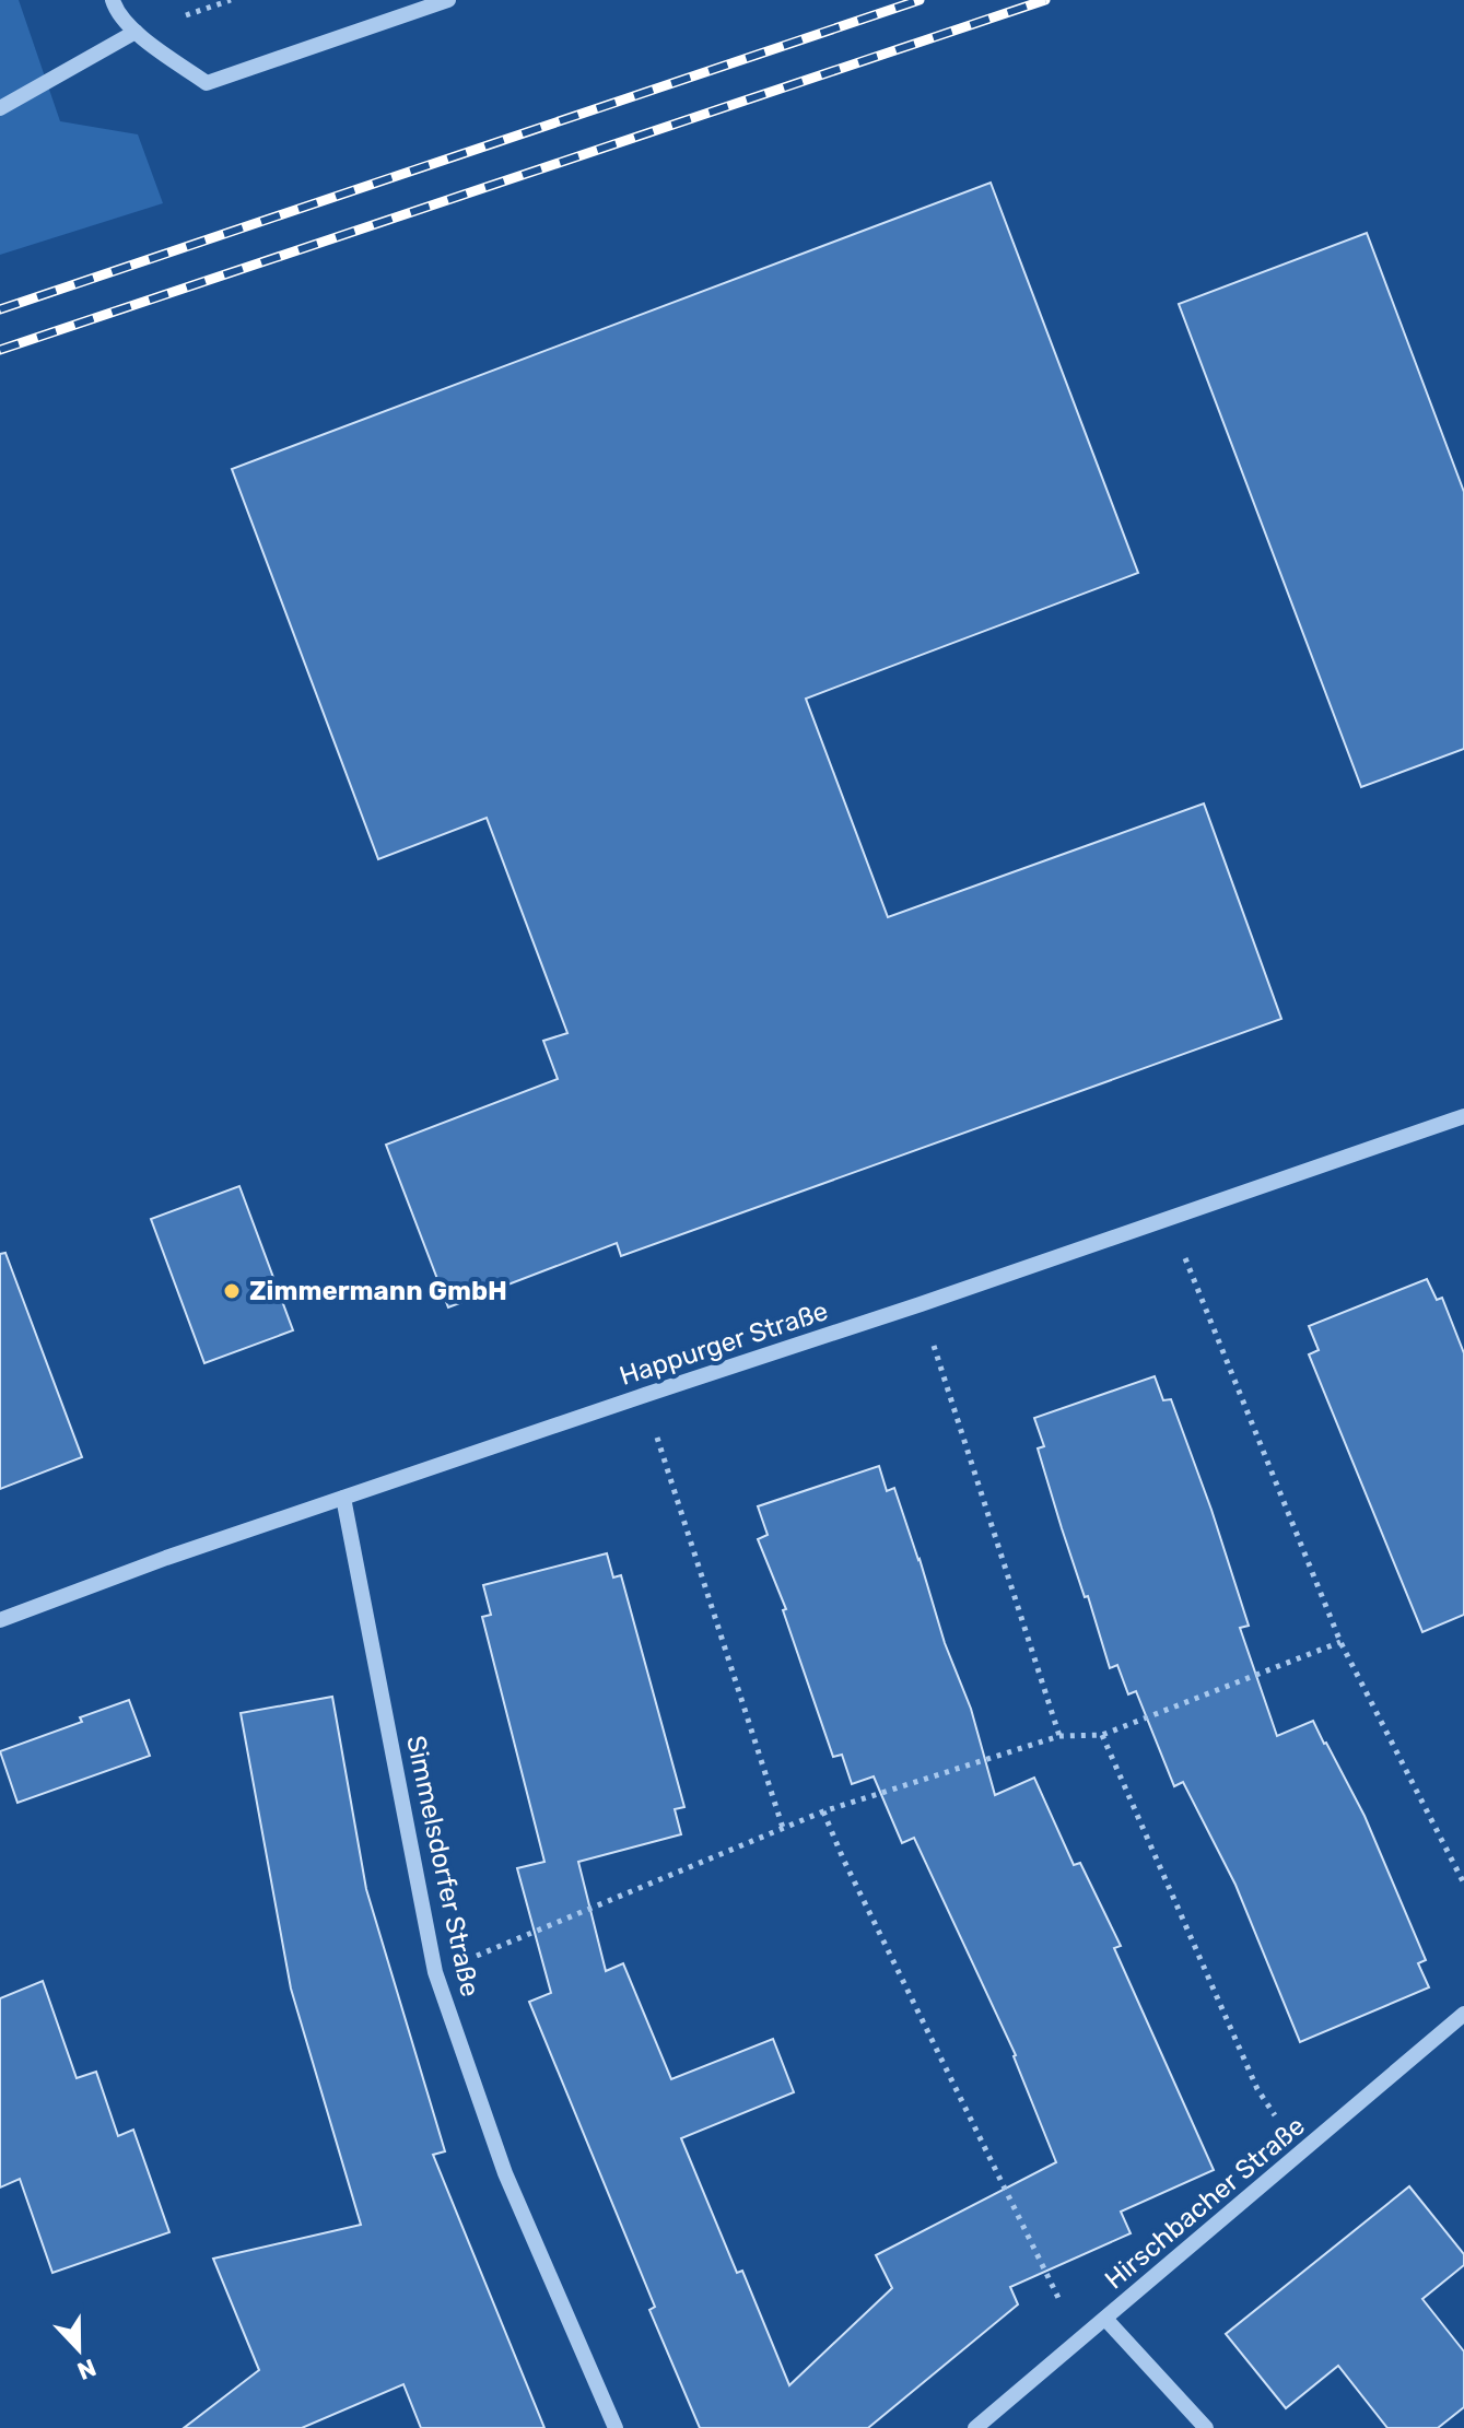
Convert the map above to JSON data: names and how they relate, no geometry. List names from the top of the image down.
{
  "streets": {
    "street": ["Happurger Straße", "Simmelsdorfer Straße", "Hirschbacher Straße"]
  },
  "crossings": [
    ["Happurger Straße", "Simmelsdorfer Straße"]
  ],
  "places": ["Zimmermann GmbH"],
  "north": "bottom"
}
